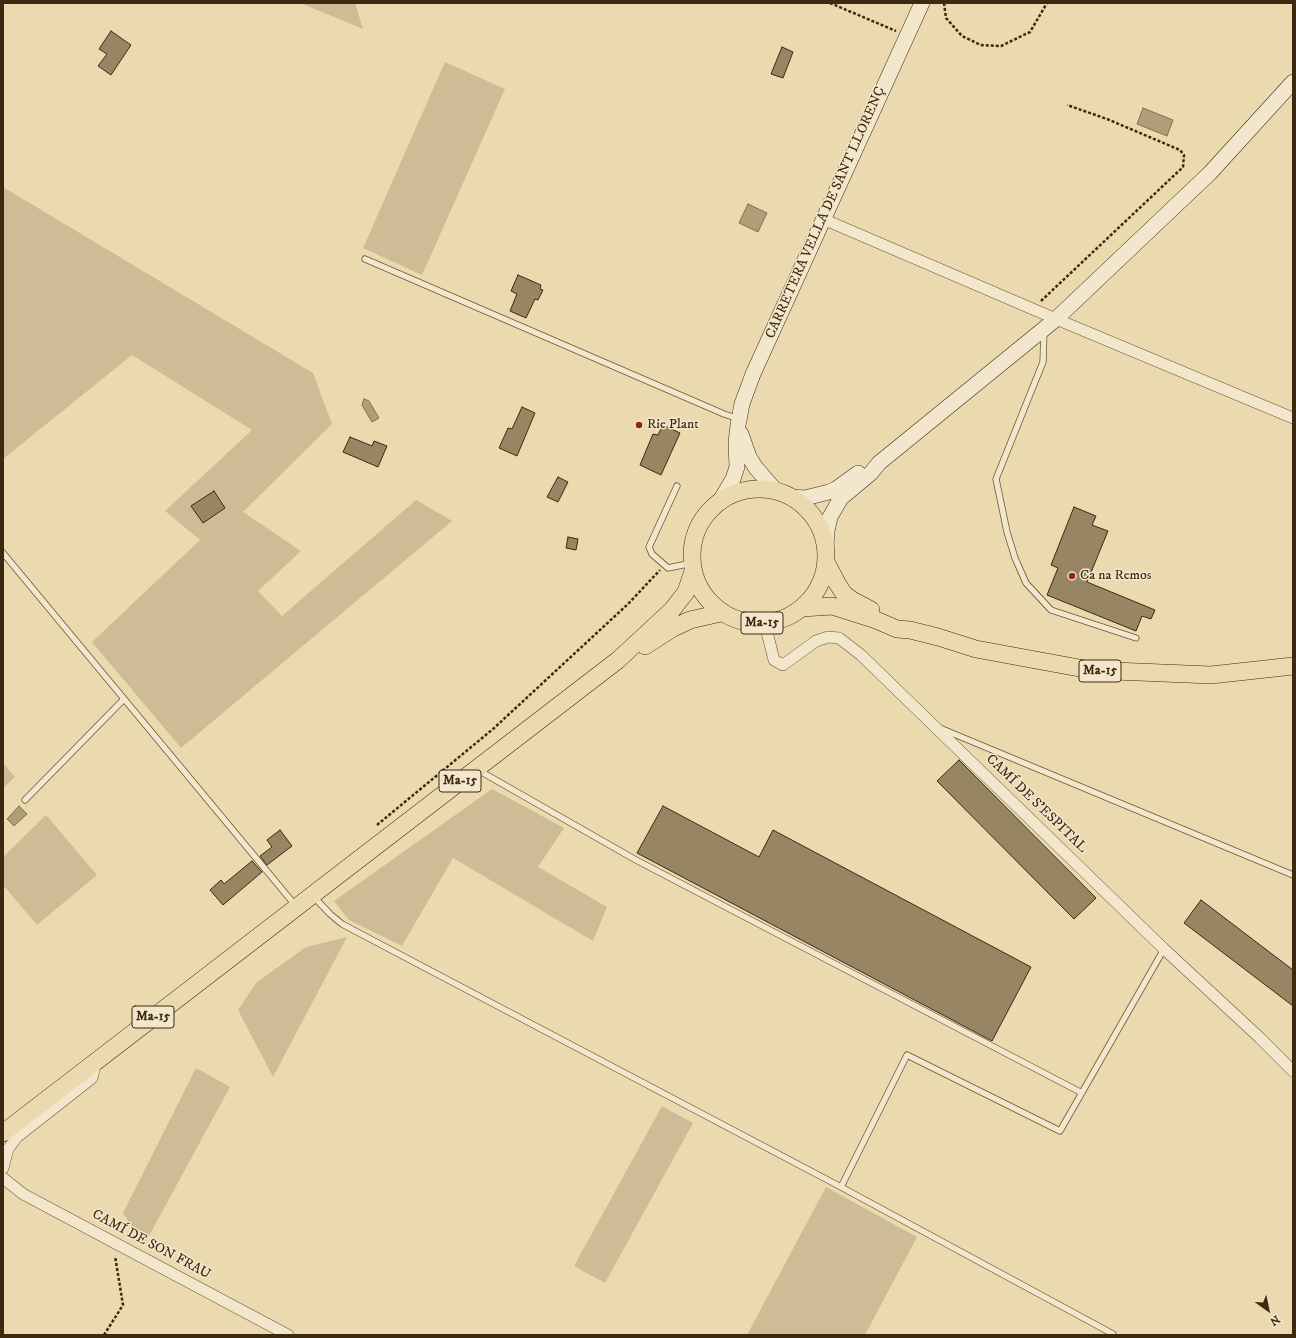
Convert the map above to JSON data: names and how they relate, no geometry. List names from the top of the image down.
{
  "streets": {
    "main road": ["CARRETERA VELLA DE SANT LLORENÇ", "Ma-15"],
    "street": ["CAMÍ DE S'ESPITAL", "CAMÍ DE SON FRAU"]
  },
  "crossings": [
    ["CARRETERA VELLA DE SANT LLORENÇ", "Ma-15"],
    ["CARRETERA VELLA DE SANT LLORENÇ", "CAMÍ DE S'ESPITAL"],
    ["Ma-15", "CAMÍ DE S'ESPITAL"]
  ],
  "places": ["Rie Plant", "Ca na Remos"],
  "north": "bottom right"
}
